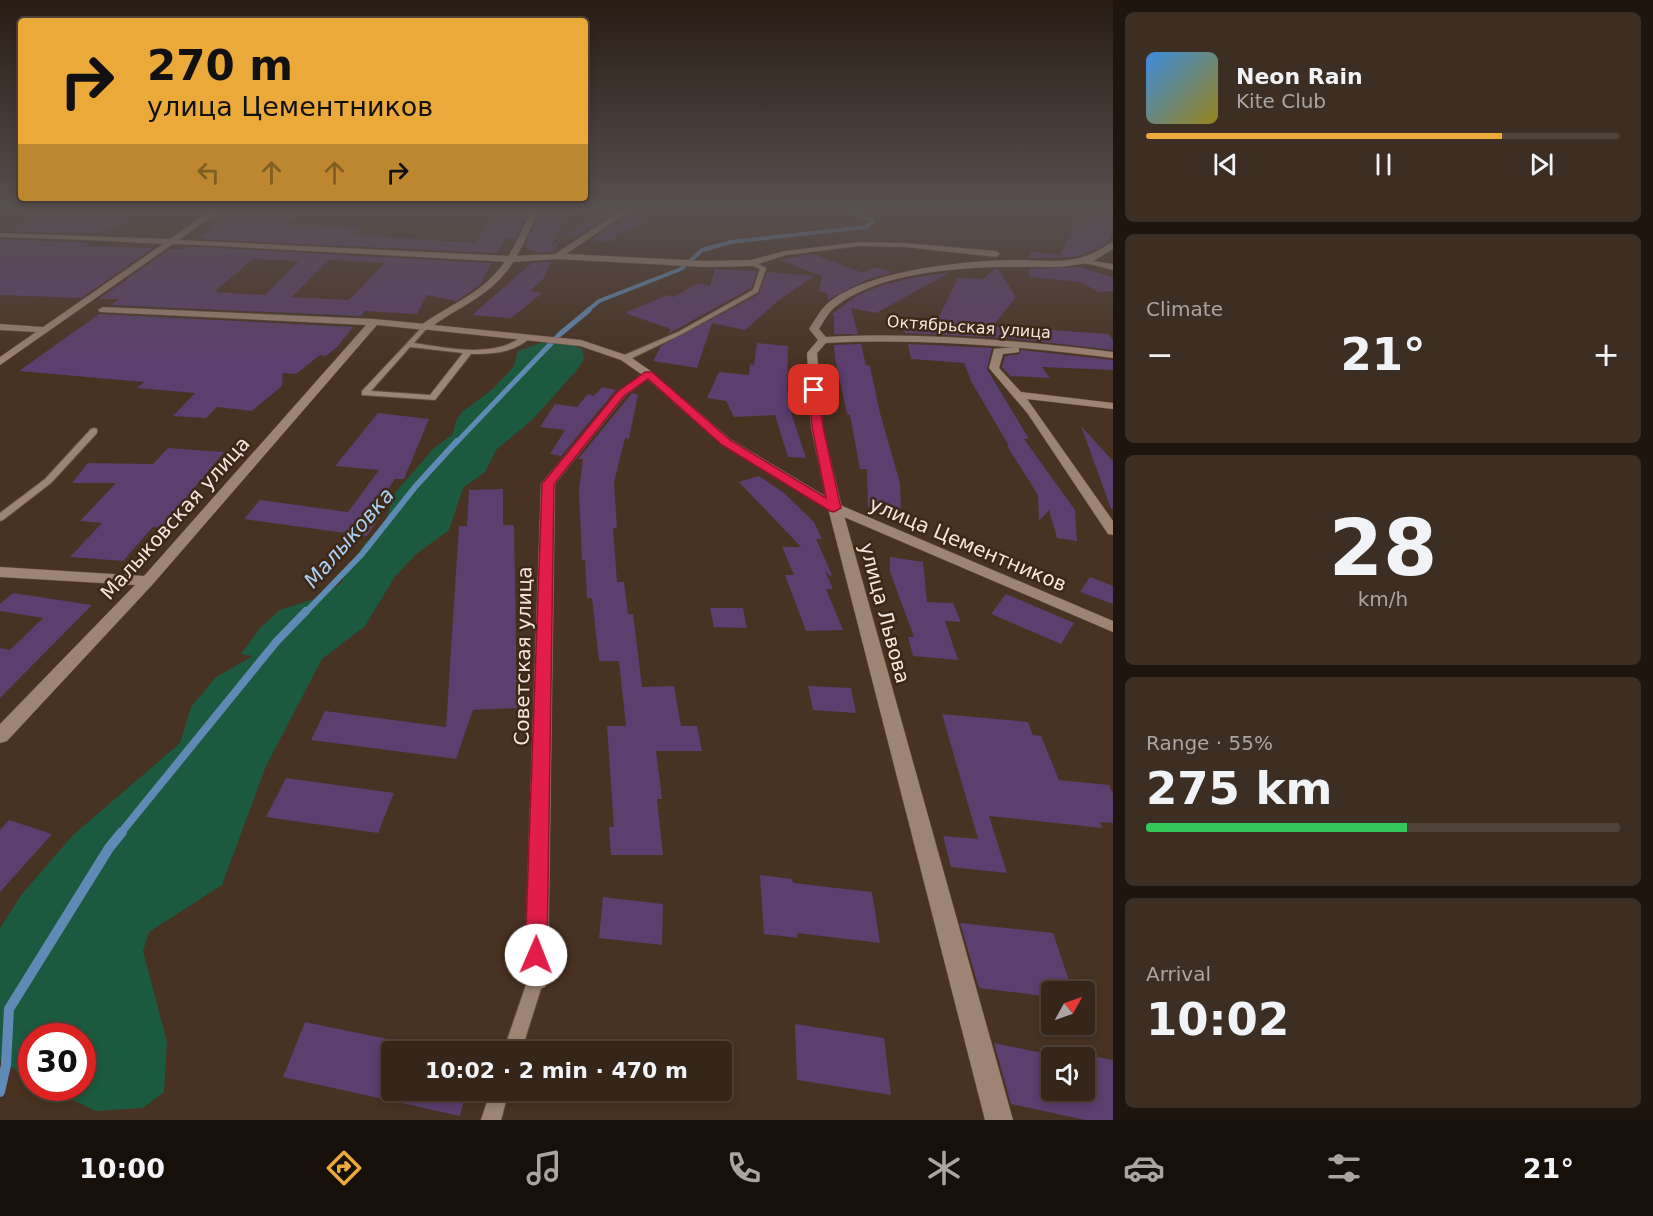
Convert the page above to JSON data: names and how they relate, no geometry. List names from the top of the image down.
{
  "streets": {
    "street": [
      "Октябрьская улица",
      "Малыковская улица",
      "улица Цементников",
      "улица Львова",
      "Советская улица"
    ]
  },
  "crossings": [
    ["Октябрьская улица", "улица Львова"],
    ["Малыковская улица", "улица Цементников"],
    ["улица Цементников", "улица Львова"],
    ["улица Цементников", "Советская улица"]
  ],
  "water": ["Малыковка"],
  "north": "top right",
  "page": {
    "turn": ["270 m", "улица Цементников"],
    "song": ["Neon Rain", "Kite Club"],
    "tile": [
      "Climate",
      ["28", "km/h"],
      ["Range · 55%", "275 km"],
      ["Arrival", "10:02"]
    ],
    "heat": ["−", "21°", "+"],
    "limit": "30",
    "trip": "10:02 · 2 min · 470 m",
    "tabs": ["10:00", "21°"]
  }
}
